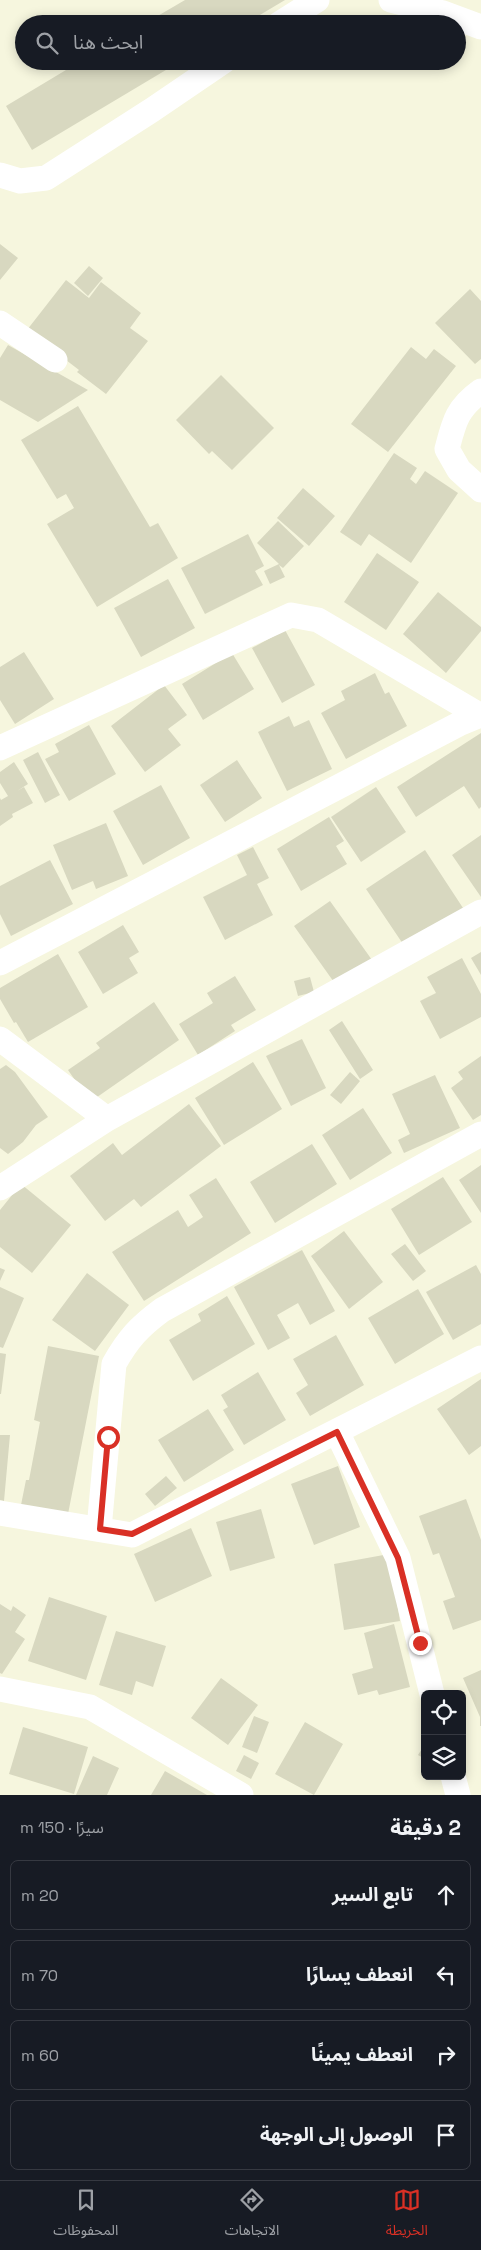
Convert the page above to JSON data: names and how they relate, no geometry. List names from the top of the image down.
{
  "page": {
    "search": "ابحث هنا",
    "heading": ["2 دقيقة", "سيرًا · 150 m"],
    "list": [
      ["تابع السير", "20 m"],
      ["انعطف يسارًا", "70 m"],
      ["انعطف يمينًا", "60 m"],
      "الوصول إلى الوجهة"
    ],
    "nav": ["الخريطة", "الاتجاهات", "المحفوظات"]
  }
}
